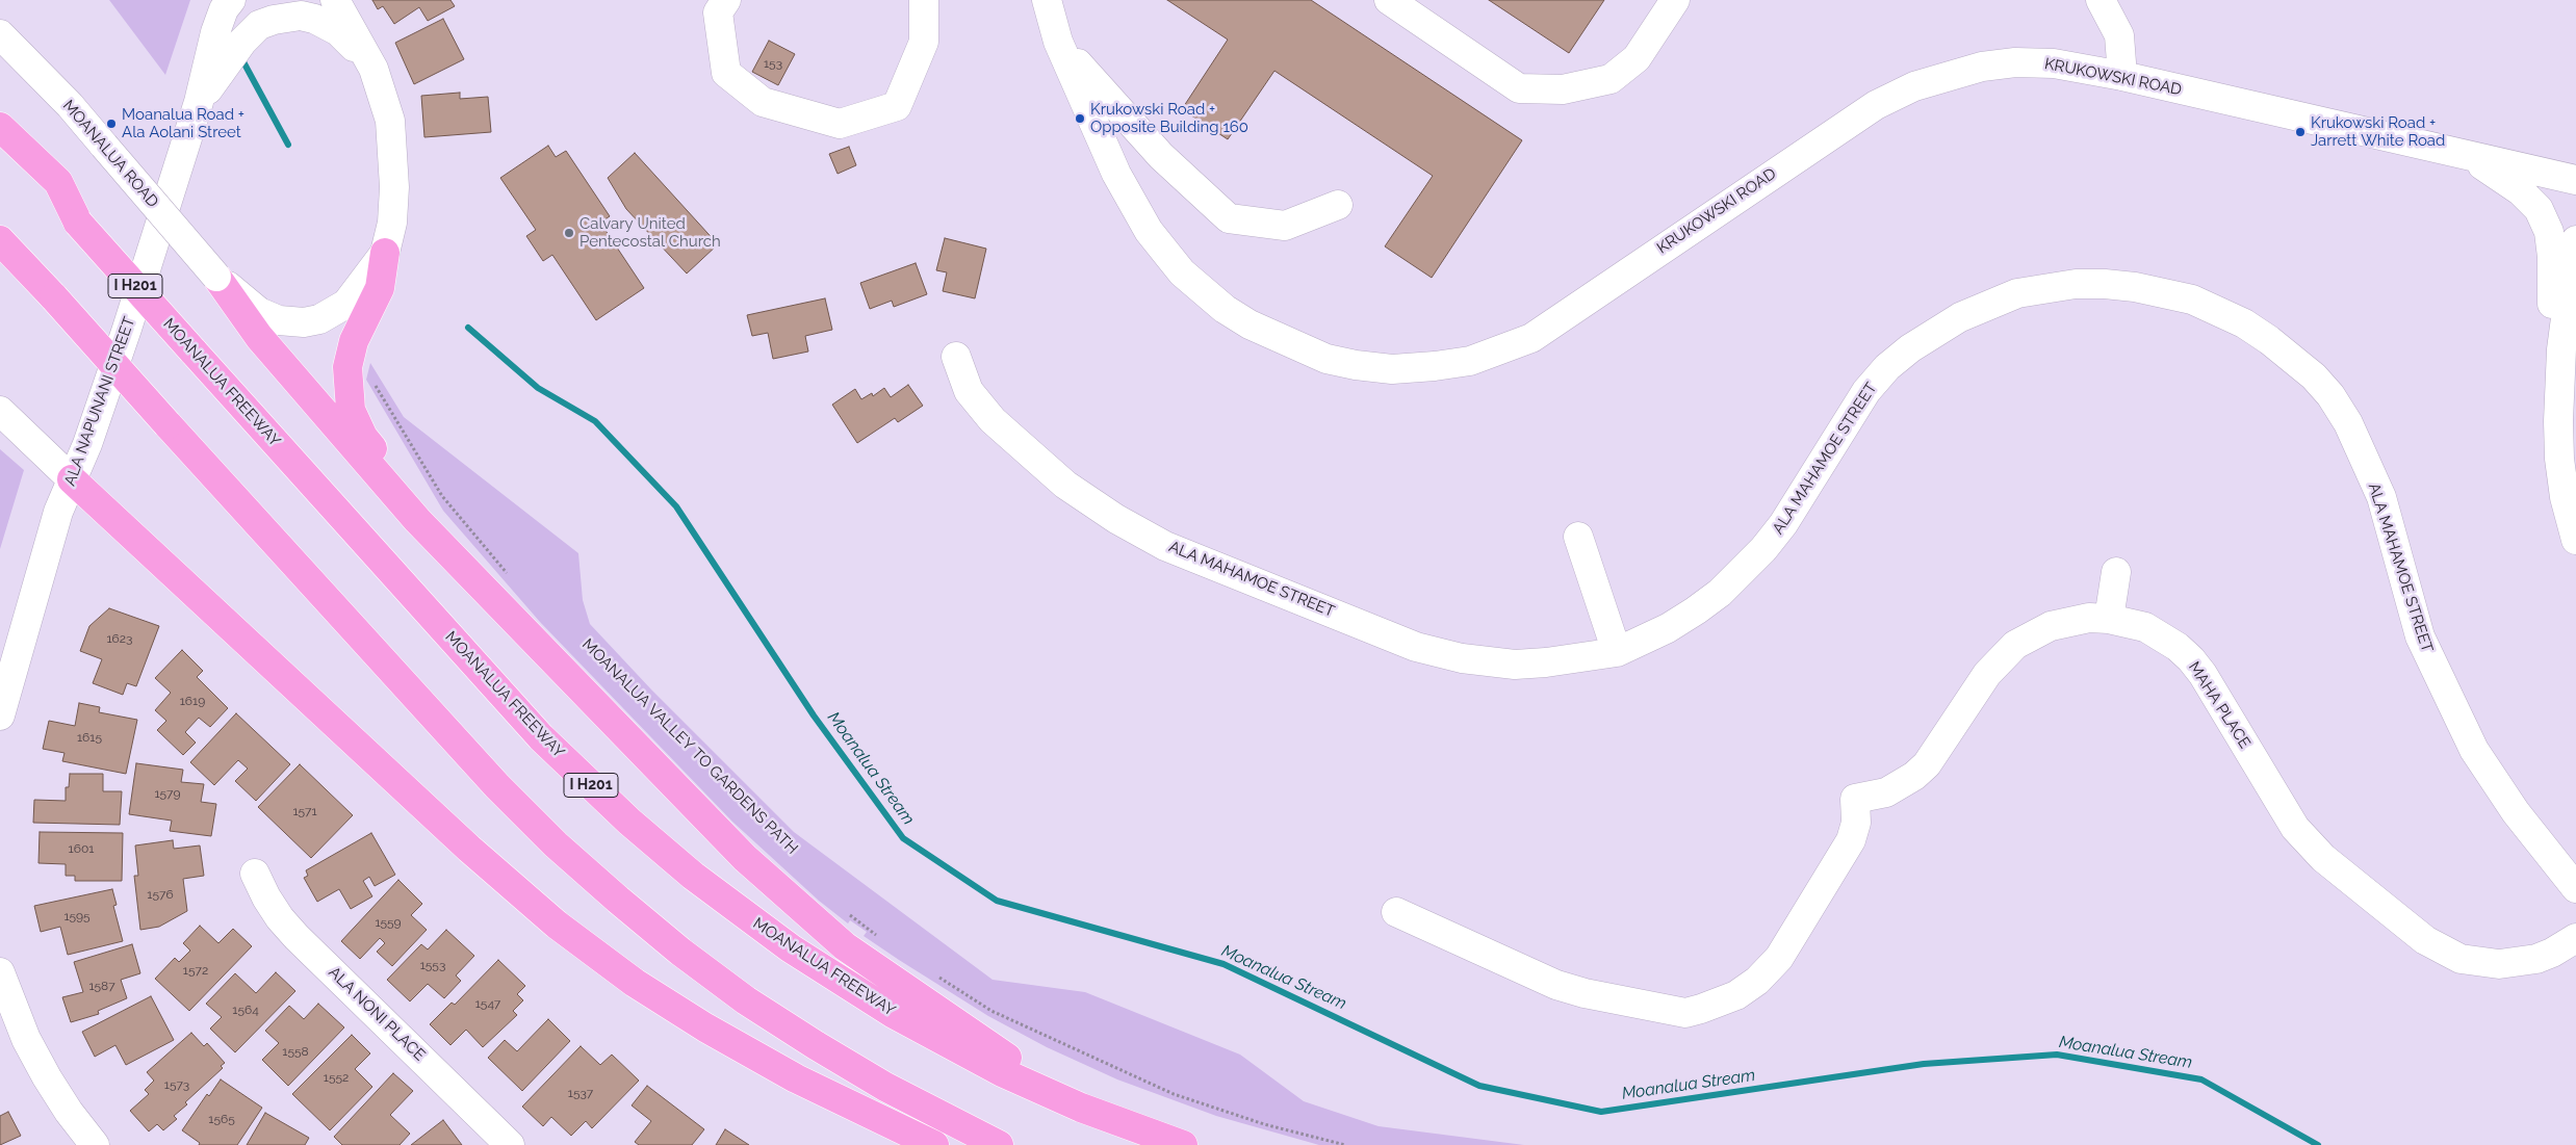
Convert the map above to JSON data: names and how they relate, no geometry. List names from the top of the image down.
{
  "streets": {
    "highway": ["I H201", "MOANALUA FREEWAY"],
    "street": [
      "KRUKOWSKI ROAD",
      "MOANALUA ROAD",
      "ALA NAPUNANI STREET",
      "ALA MAHAMOE STREET",
      "MAHA PLACE",
      "ALA NONI PLACE"
    ]
  },
  "water": ["Moanalua Stream"],
  "places": [
    "Krukowski Road + Opposite Building 160",
    "Moanalua Road + Ala Aolani Street",
    "Krukowski Road + Jarrett White Road",
    "Calvary United Pentecostal Church"
  ],
  "house_numbers": [
    "153",
    "1623",
    "1619",
    "1615",
    "1579",
    "1571",
    "1601",
    "1576",
    "1595",
    "1559",
    "1553",
    "1572",
    "1587",
    "1547",
    "1564",
    "1558",
    "1552",
    "1573",
    "1537",
    "1565"
  ]
}
